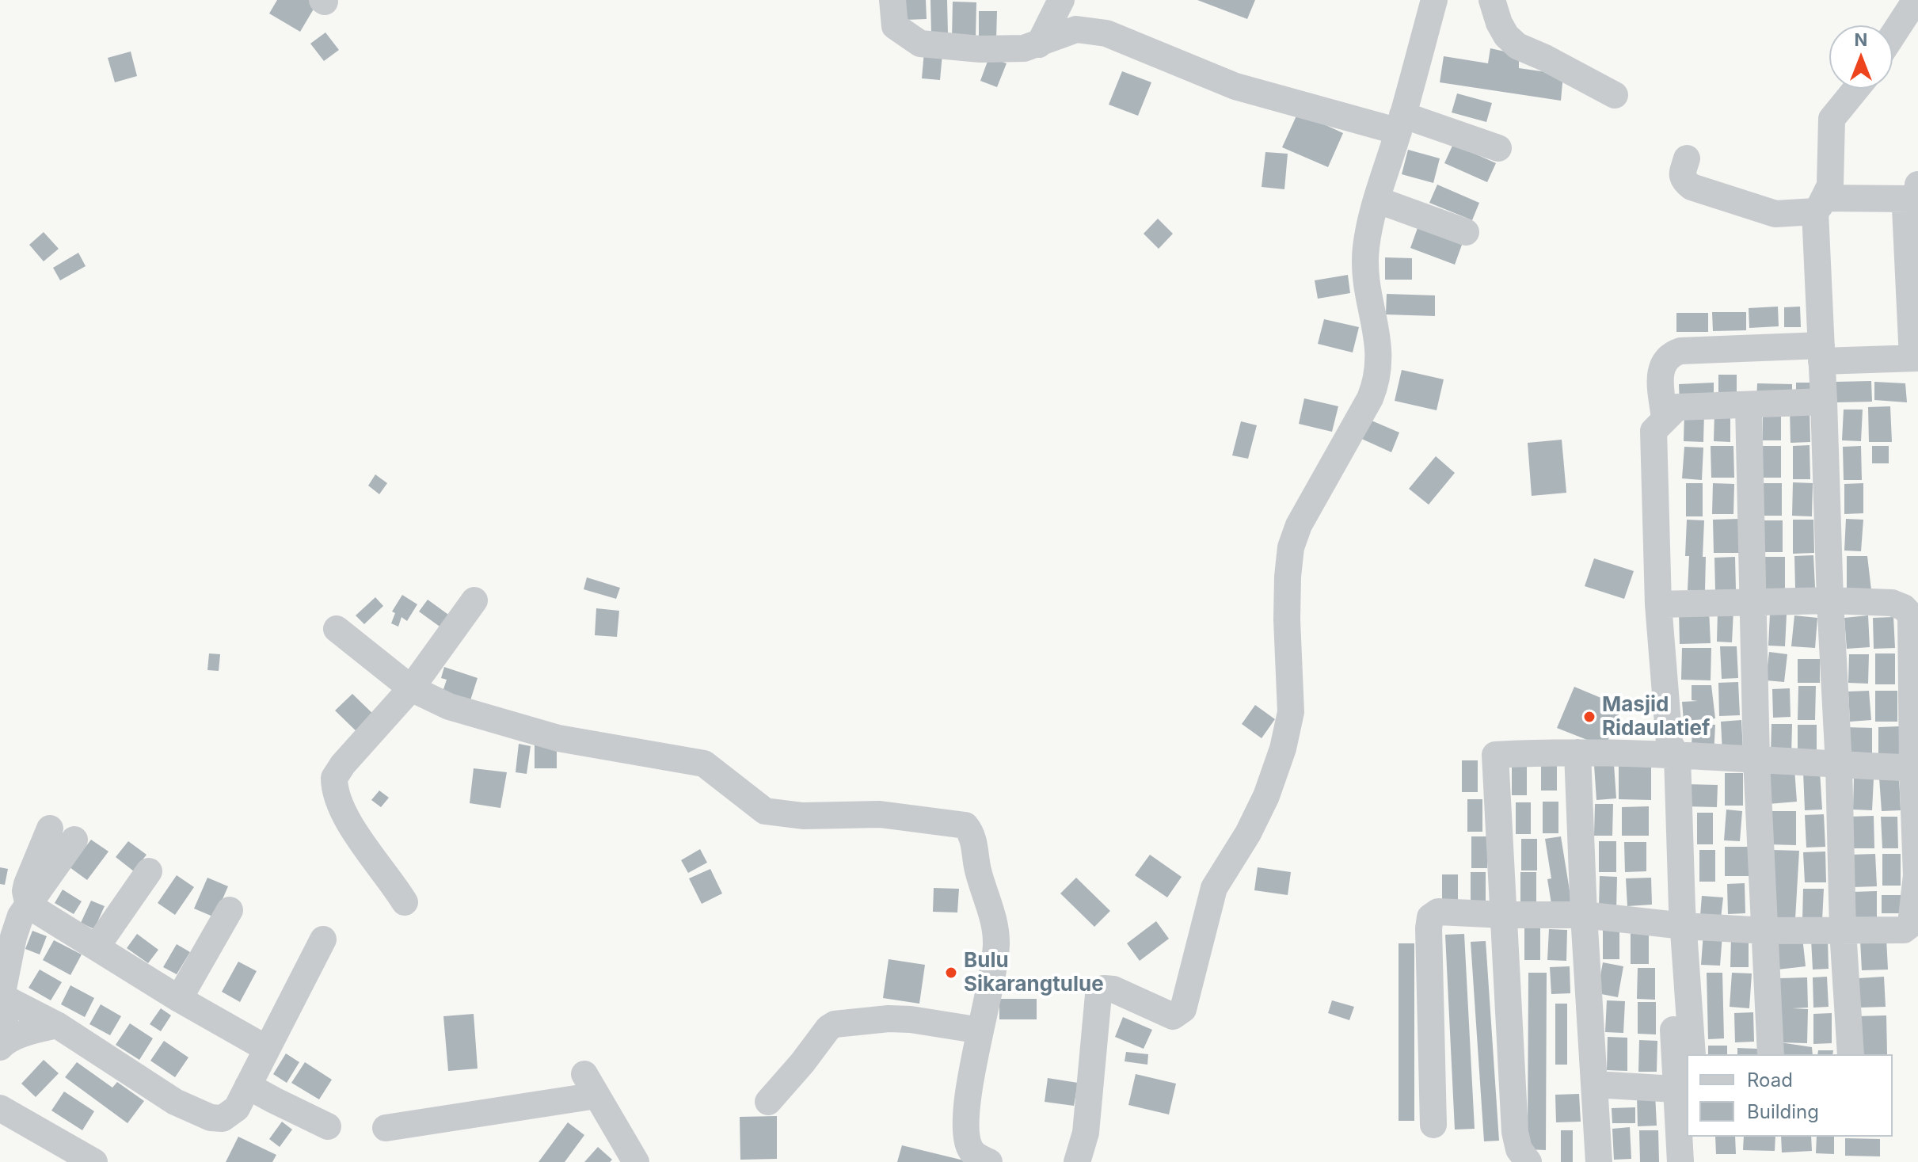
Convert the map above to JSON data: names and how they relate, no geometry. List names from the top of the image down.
{
  "places": ["Masjid Ridaulatief", "Bulu Sikarangtulue"],
  "legend": ["Road", "Building"],
  "north": "top"
}
